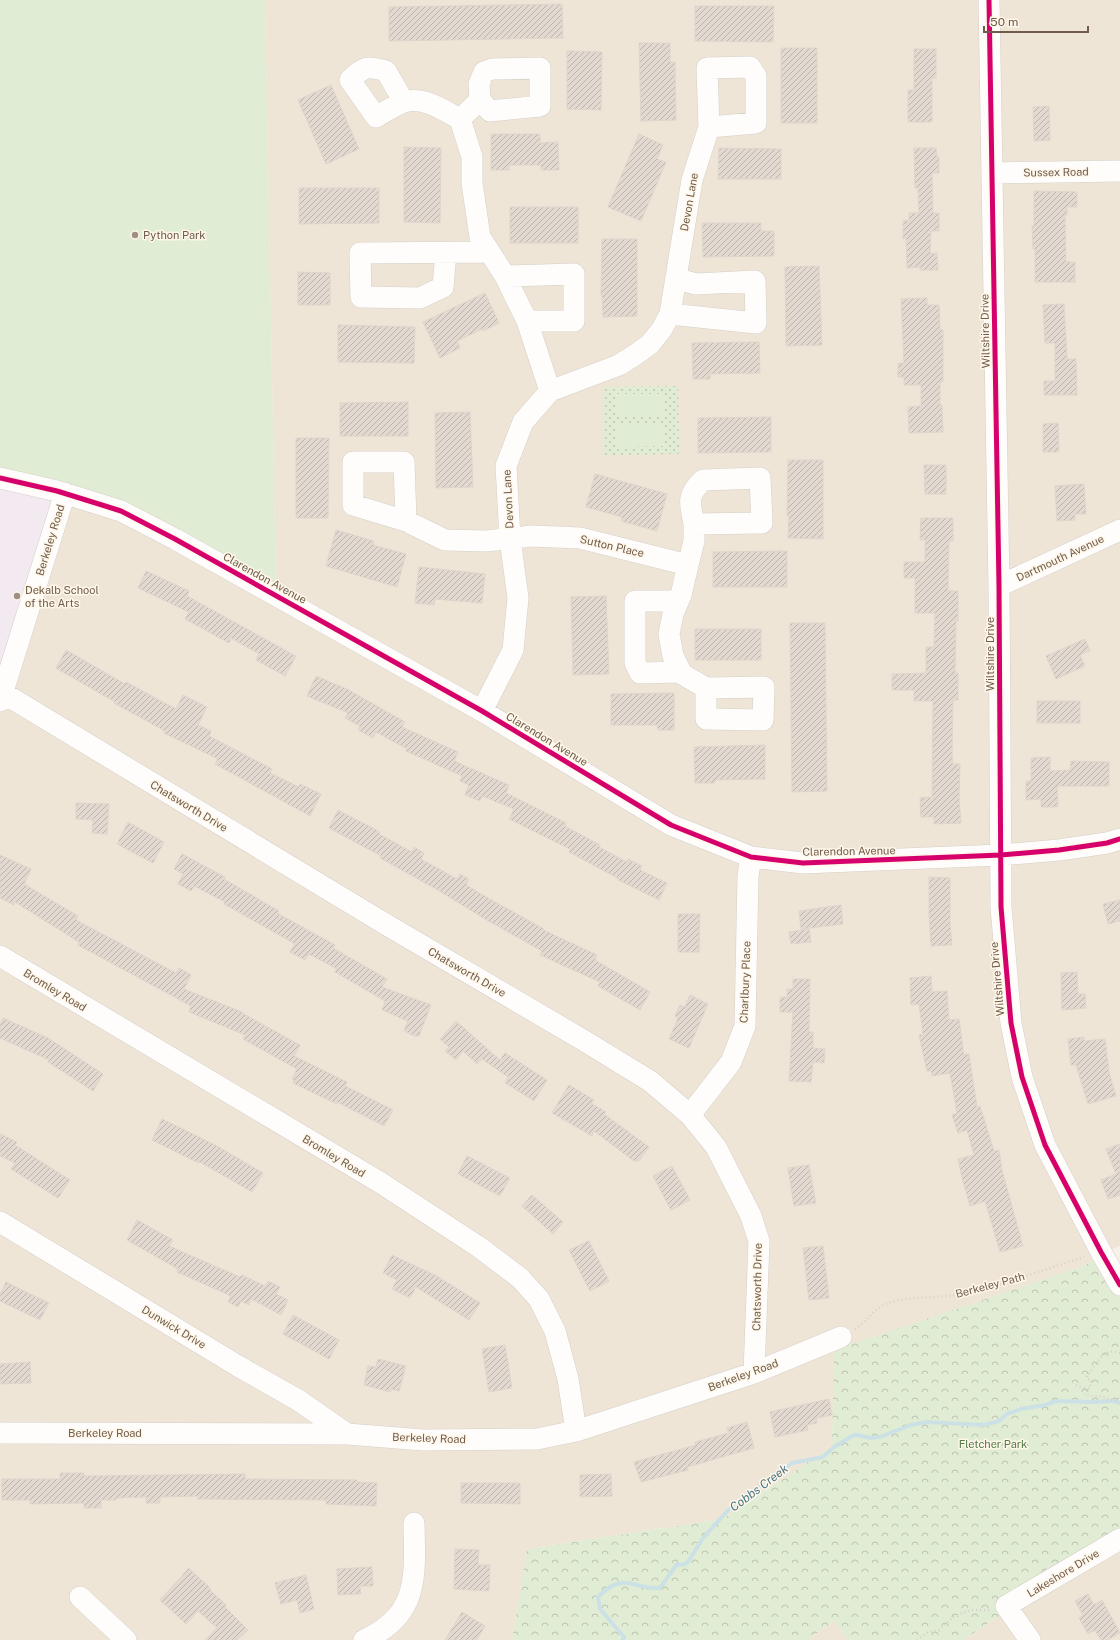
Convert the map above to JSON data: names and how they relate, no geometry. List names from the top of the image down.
{
  "streets": {
    "street": [
      "Sussex Road",
      "Devon Lane",
      "Wiltshire Drive",
      "Berkeley Road",
      "Sutton Place",
      "Dartmouth Avenue",
      "Clarendon Avenue",
      "Chatsworth Drive",
      "Charlbury Place",
      "Bromley Road",
      "Dunwick Drive",
      "Lakeshore Drive"
    ],
    "path": ["Berkeley Path"]
  },
  "crossings": [
    ["Sussex Road", "Wiltshire Drive"],
    ["Devon Lane", "Sutton Place"],
    ["Devon Lane", "Clarendon Avenue"],
    ["Wiltshire Drive", "Dartmouth Avenue"],
    ["Wiltshire Drive", "Clarendon Avenue"],
    ["Wiltshire Drive", "Berkeley Path"],
    ["Berkeley Road", "Clarendon Avenue"],
    ["Berkeley Road", "Chatsworth Drive"],
    ["Berkeley Road", "Bromley Road"],
    ["Berkeley Road", "Berkeley Path"],
    ["Berkeley Road", "Dunwick Drive"],
    ["Clarendon Avenue", "Charlbury Place"],
    ["Chatsworth Drive", "Charlbury Place"]
  ],
  "water": ["Cobbs Creek"],
  "parks": ["Fletcher Park"],
  "places": ["Python Park", "Dekalb School of the Arts"],
  "scale_bar": "50 m"
}
